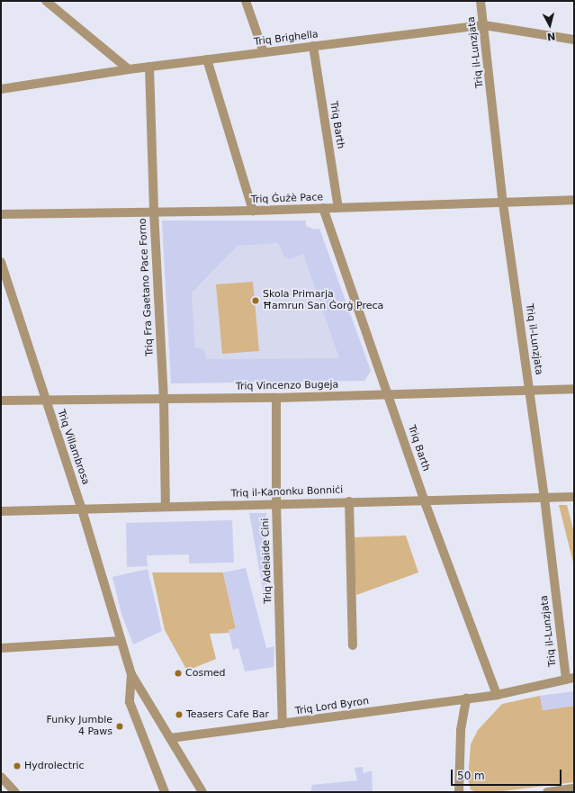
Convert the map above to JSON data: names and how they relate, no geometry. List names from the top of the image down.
{
  "streets": {
    "street": [
      "Triq Brighella",
      "Triq il-Lunzjata",
      "Triq Barth",
      "Triq Ġużè Pace",
      "Triq Fra Gaetano Pace Forno",
      "Triq Vincenzo Bugeja",
      "Triq Villambrosa",
      "Triq il-Kanonku Bonniċi",
      "Triq Adelaide Cini",
      "Triq Lord Byron"
    ]
  },
  "crossings": [
    ["Triq Brighella", "Triq il-Lunzjata"],
    ["Triq Brighella", "Triq Barth"],
    ["Triq Brighella", "Triq Fra Gaetano Pace Forno"],
    ["Triq il-Lunzjata", "Triq Ġużè Pace"],
    ["Triq il-Lunzjata", "Triq Vincenzo Bugeja"],
    ["Triq il-Lunzjata", "Triq il-Kanonku Bonniċi"],
    ["Triq il-Lunzjata", "Triq Lord Byron"],
    ["Triq Barth", "Triq Ġużè Pace"],
    ["Triq Barth", "Triq Vincenzo Bugeja"],
    ["Triq Barth", "Triq il-Kanonku Bonniċi"],
    ["Triq Barth", "Triq Lord Byron"],
    ["Triq Ġużè Pace", "Triq Fra Gaetano Pace Forno"],
    ["Triq Fra Gaetano Pace Forno", "Triq Vincenzo Bugeja"],
    ["Triq Fra Gaetano Pace Forno", "Triq il-Kanonku Bonniċi"],
    ["Triq Vincenzo Bugeja", "Triq Villambrosa"],
    ["Triq Vincenzo Bugeja", "Triq Adelaide Cini"],
    ["Triq Villambrosa", "Triq il-Kanonku Bonniċi"],
    ["Triq il-Kanonku Bonniċi", "Triq Adelaide Cini"],
    ["Triq Adelaide Cini", "Triq Lord Byron"]
  ],
  "places": [
    "Skola Primarja Ħamrun San Ġorġ Preca",
    "Cosmed",
    "Teasers Cafe Bar",
    "Funky Jumble 4 Paws",
    "Hydrolectric"
  ],
  "scale_bar": "50 m",
  "north": "bottom"
}
